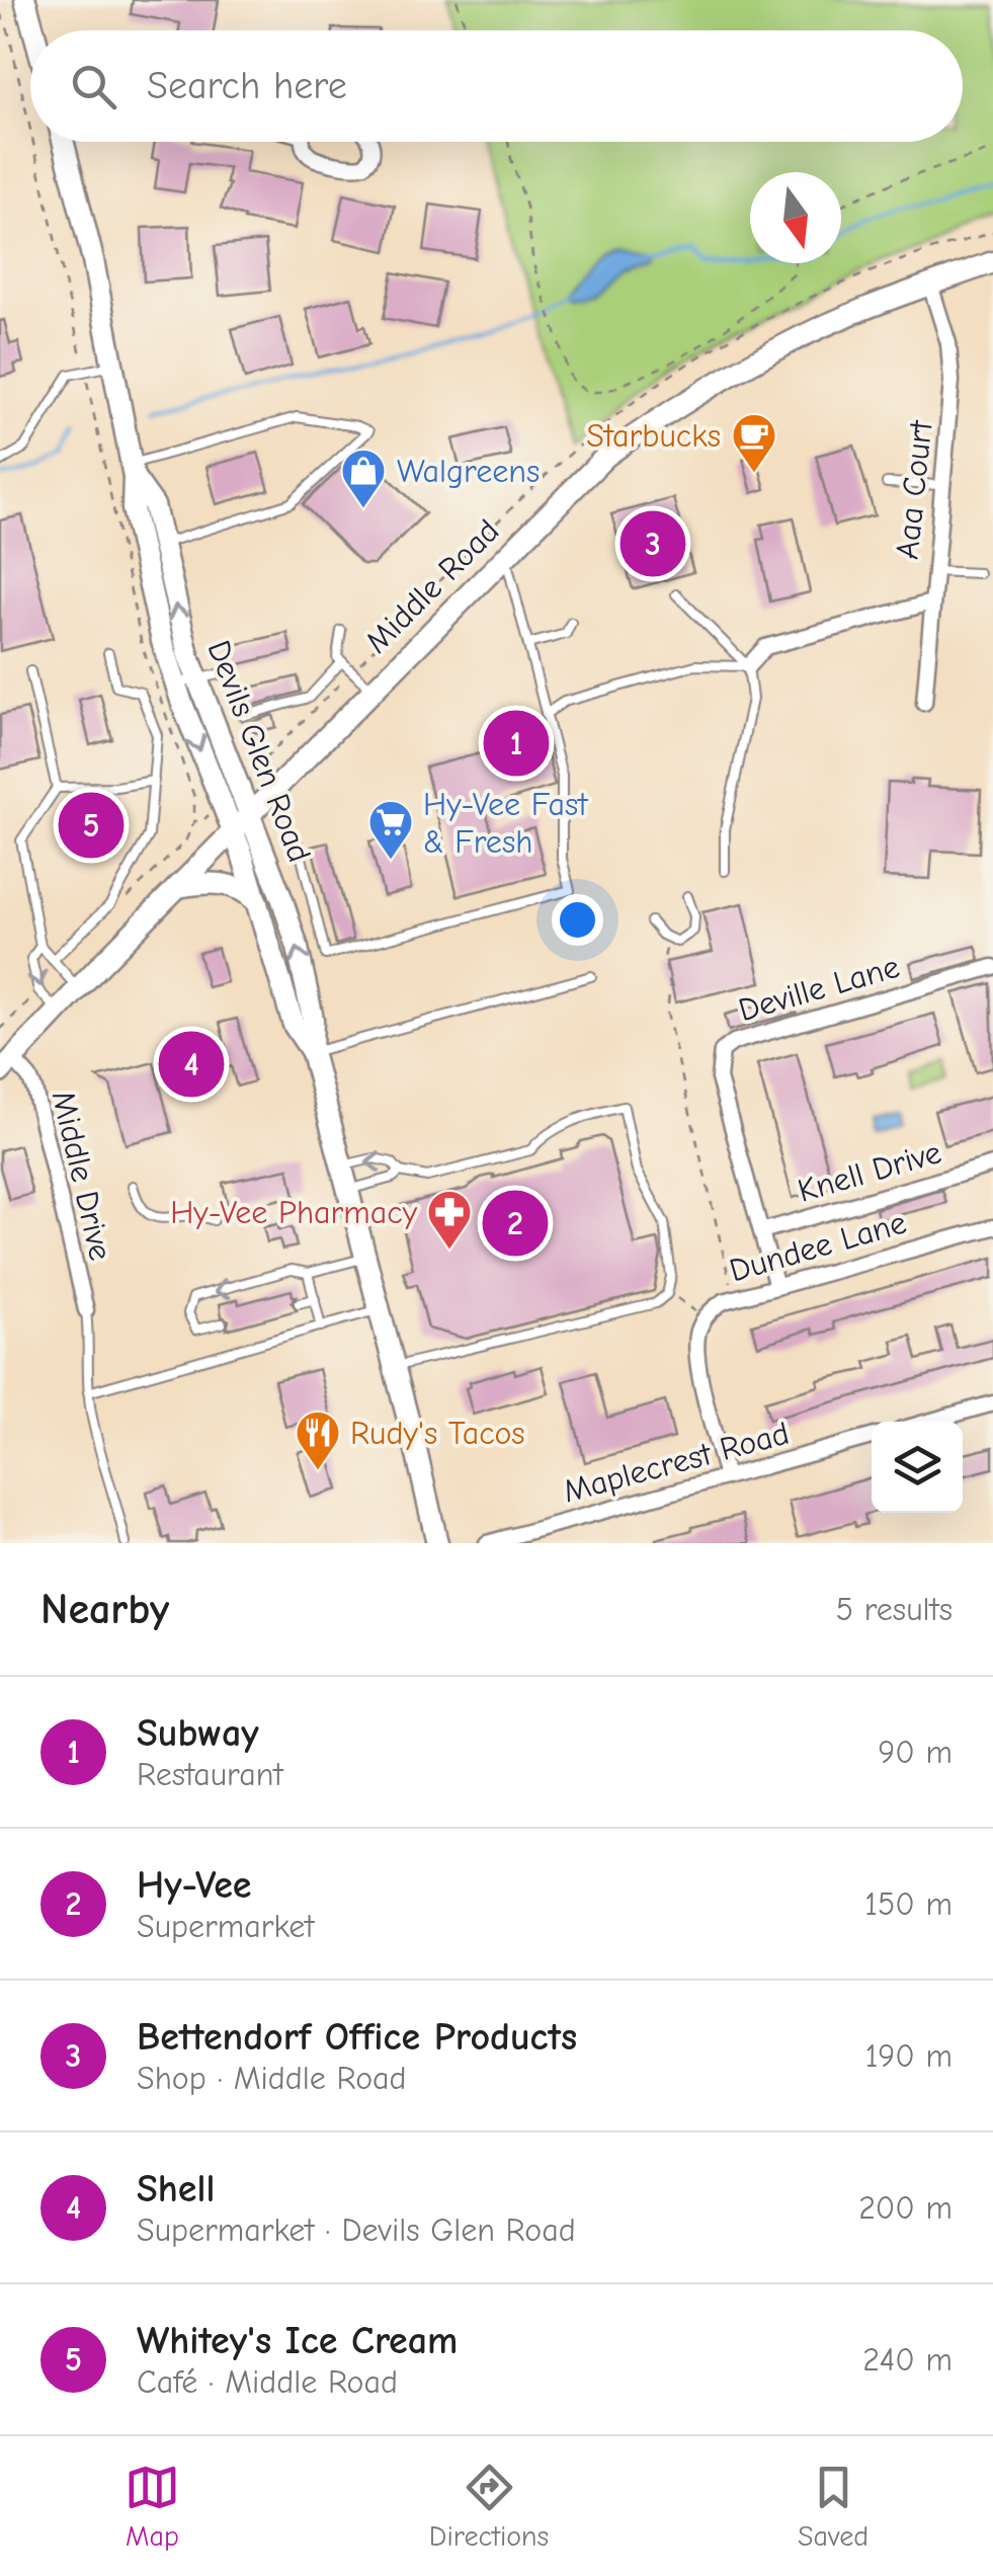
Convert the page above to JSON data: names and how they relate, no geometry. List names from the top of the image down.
{
  "streets": {
    "main road": ["Middle Road", "Devils Glen Road"],
    "street": [
      "Aaa Court",
      "Deville Lane",
      "Knell Drive",
      "Middle Drive",
      "Dundee Lane",
      "Maplecrest Road"
    ]
  },
  "crossings": [
    ["Aaa Court", "Middle Road"],
    ["Middle Road", "Devils Glen Road"],
    ["Middle Road", "Middle Drive"],
    ["Deville Lane", "Knell Drive"],
    ["Deville Lane", "Dundee Lane"],
    ["Dundee Lane", "Maplecrest Road"]
  ],
  "places": {
    "cafe": ["Starbucks"],
    "shop": ["Walgreens"],
    "supermarket": ["Hy-Vee Fast & Fresh"],
    "pharmacy": ["Hy-Vee Pharmacy"],
    "restaurant": ["Rudy's Tacos"]
  },
  "north": "bottom",
  "page": {
    "search": "Search here",
    "pins": [
      "3",
      "1",
      "5",
      "4",
      "2"
    ],
    "heading": ["Nearby", "5 results"],
    "list": [
      {
        "mark": "1",
        "name": "Subway",
        "note": "Restaurant",
        "value": "90 m"
      },
      {
        "mark": "2",
        "name": "Hy-Vee",
        "note": "Supermarket",
        "value": "150 m"
      },
      {
        "mark": "3",
        "name": "Bettendorf Office Products",
        "note": "Shop · Middle Road",
        "value": "190 m"
      },
      {
        "mark": "4",
        "name": "Shell",
        "note": "Supermarket · Devils Glen Road",
        "value": "200 m"
      },
      {
        "mark": "5",
        "name": "Whitey's Ice Cream",
        "note": "Café · Middle Road",
        "value": "240 m"
      }
    ],
    "nav": ["Map", "Directions", "Saved"]
  }
}
